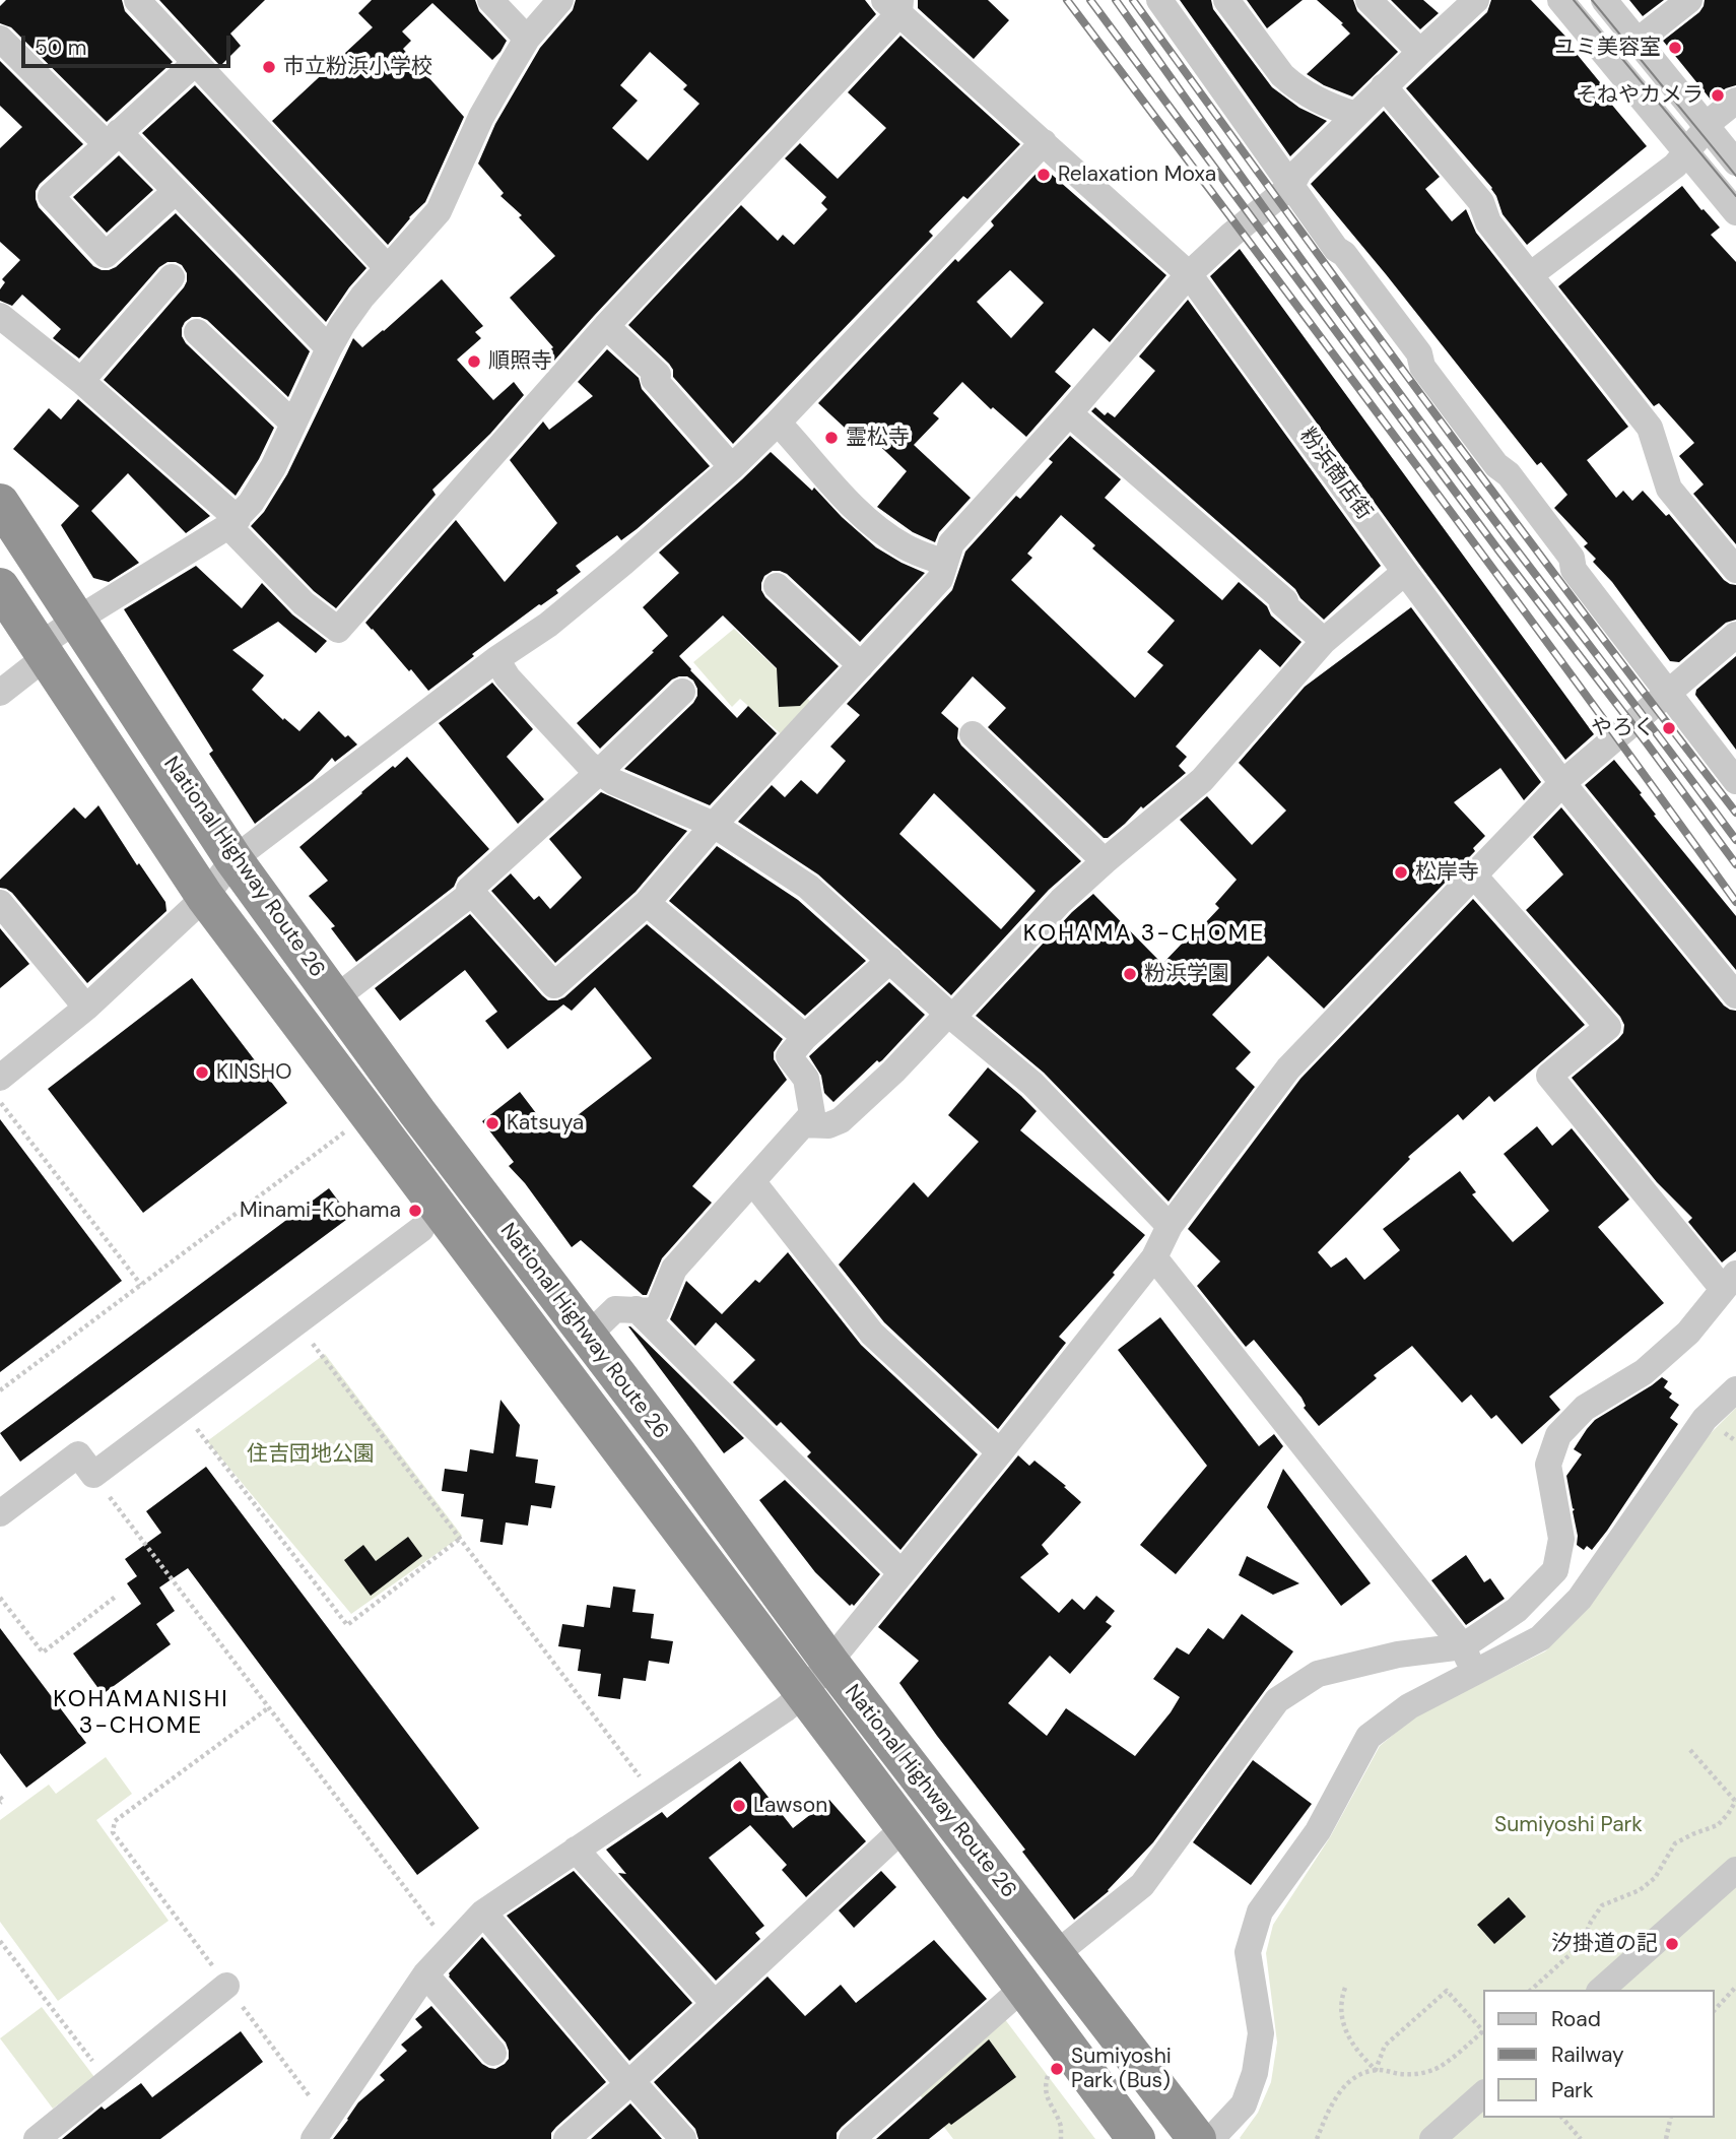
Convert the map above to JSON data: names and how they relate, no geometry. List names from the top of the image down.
{
  "streets": {
    "highway": ["National Highway Route 26"],
    "street": ["粉浜商店街"]
  },
  "districts": ["KOHAMA 3-CHOME", "KOHAMANISHI 3-CHOME"],
  "parks": ["住吉団地公園", "Sumiyoshi Park"],
  "places": [
    "ユミ美容室",
    "市立粉浜小学校",
    "そねやカメラ",
    "Relaxation Moxa",
    "順照寺",
    "霊松寺",
    "やろく",
    "松岸寺",
    "粉浜学園",
    "KINSHO",
    "Katsuya",
    "Minami-Kohama",
    "Lawson",
    "汐掛道の記",
    "Sumiyoshi Park (Bus)"
  ],
  "legend": ["Road", "Railway", "Park"],
  "scale_bar": "50 m"
}
